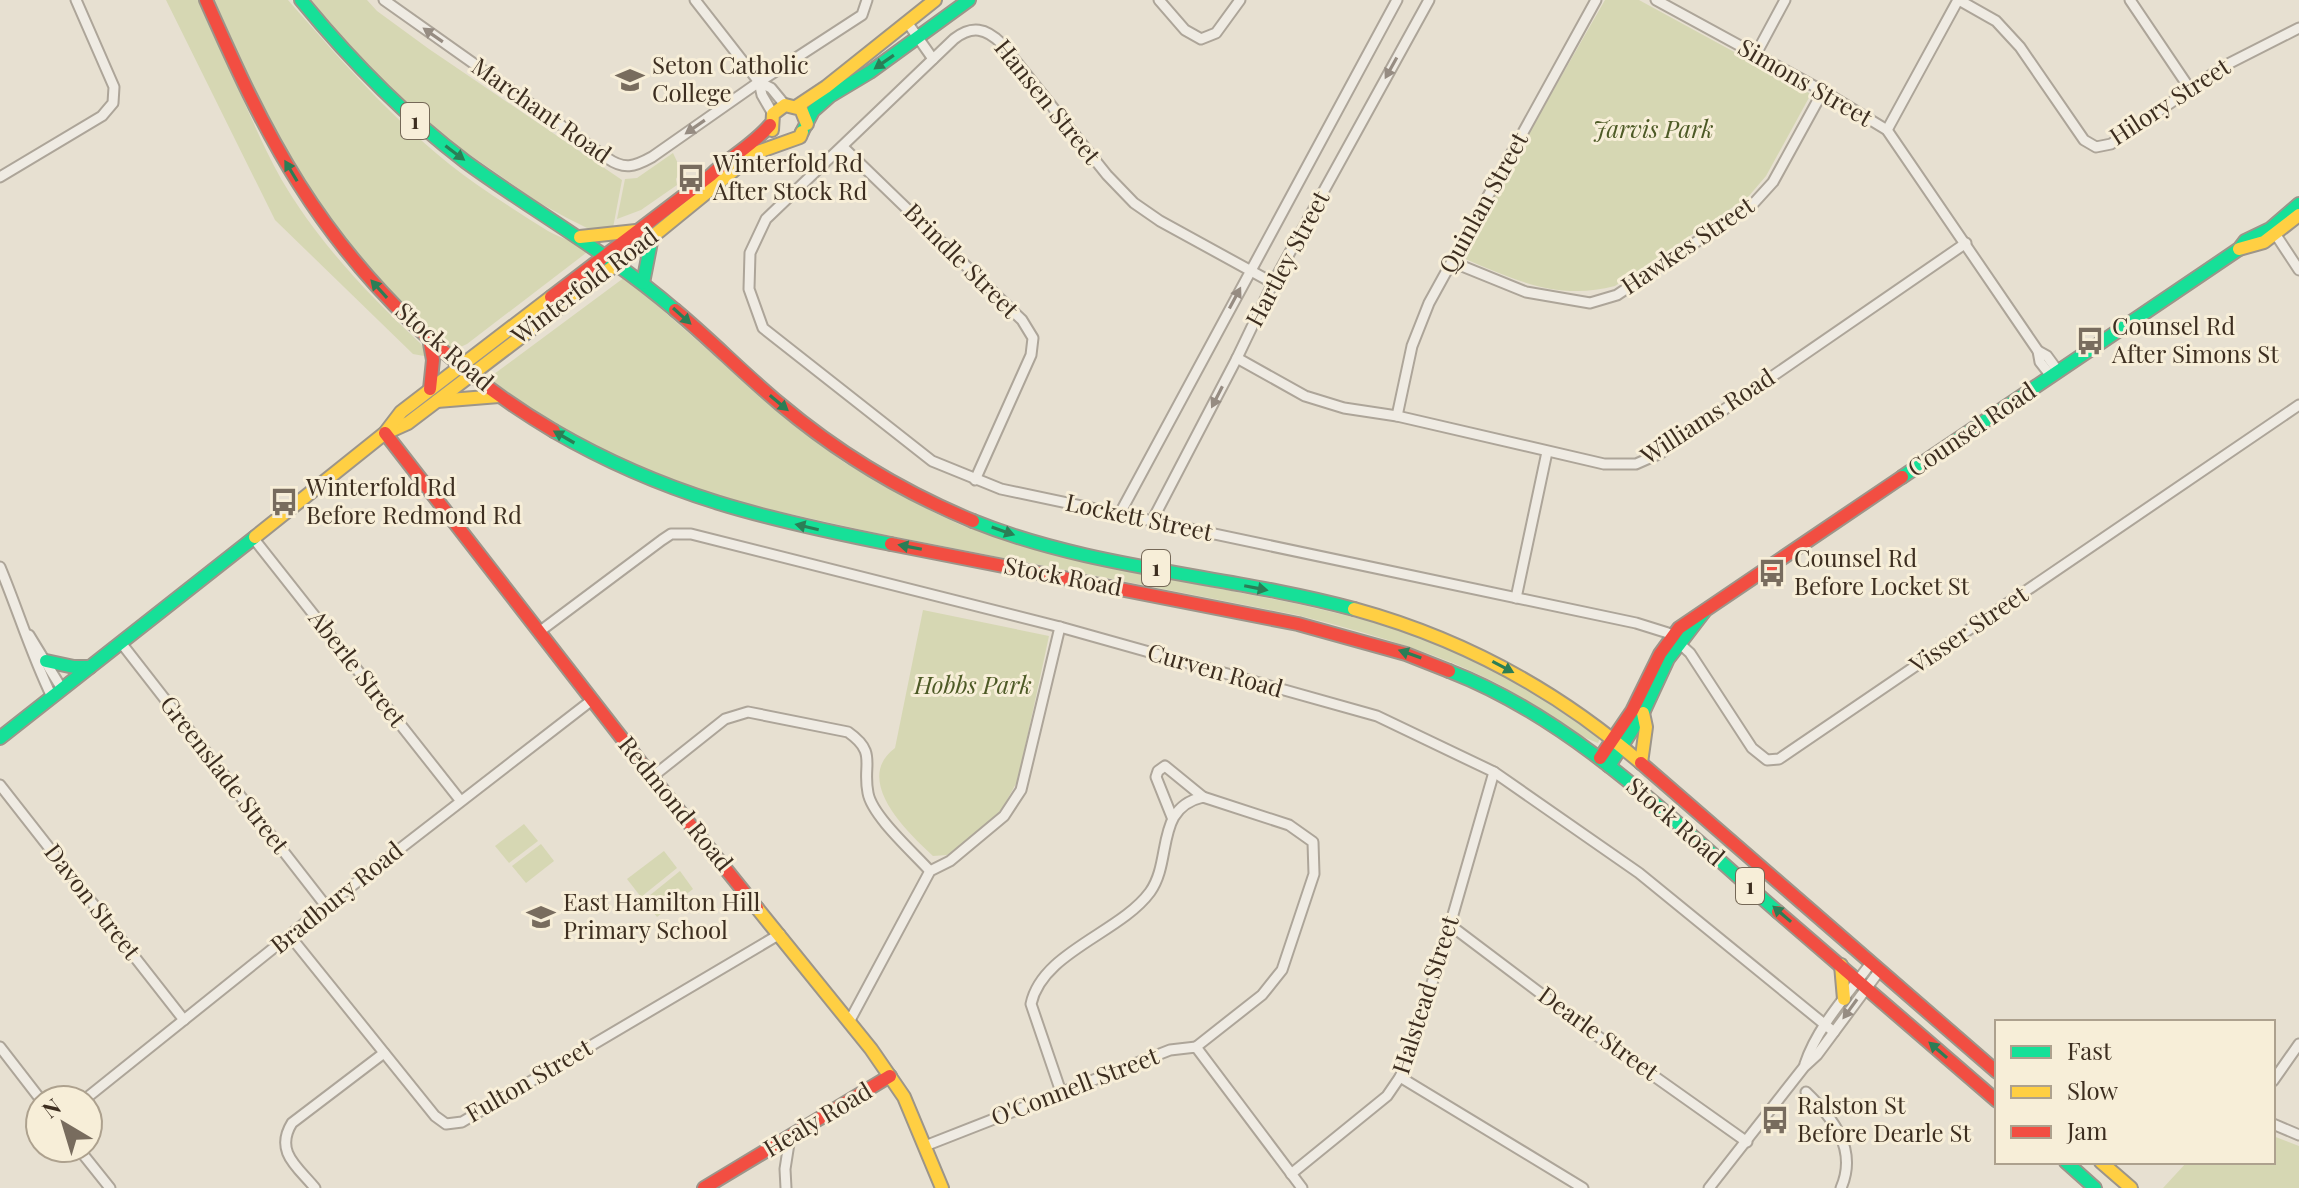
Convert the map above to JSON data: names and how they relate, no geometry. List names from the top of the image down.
{
  "streets": {
    "main road": [
      "1",
      "Winterfold Road",
      "Stock Road",
      "Counsel Road",
      "Redmond Road",
      "Healy Road"
    ],
    "street": [
      "Simons Street",
      "Hansen Street",
      "Hilory Street",
      "Marchant Road",
      "Quinlan Street",
      "Hawkes Street",
      "Hartley Street",
      "Brindle Street",
      "Williams Road",
      "Lockett Street",
      "Visser Street",
      "Aberle Street",
      "Curven Road",
      "Greenslade Street",
      "Bradbury Road",
      "Davon Street",
      "Halstead Street",
      "Dearle Street",
      "Fulton Street",
      "O'Connell Street"
    ]
  },
  "crossings": [
    ["Simons Street", "Hawkes Street"],
    ["Simons Street", "Williams Road"],
    ["Simons Street", "Counsel Road"],
    ["Hansen Street", "Hartley Street"],
    ["Hansen Street", "Brindle Street"],
    ["Hansen Street", "Lockett Street"],
    ["Quinlan Street", "Hawkes Street"],
    ["Quinlan Street", "Williams Road"],
    ["Hartley Street", "Williams Road"],
    ["Hartley Street", "Lockett Street"],
    ["Brindle Street", "Lockett Street"],
    ["Winterfold Road", "Stock Road"],
    ["Winterfold Road", "Aberle Street"],
    ["Winterfold Road", "Greenslade Street"],
    ["Winterfold Road", "Redmond Road"],
    ["Stock Road", "Counsel Road"],
    ["Counsel Road", "Lockett Street"],
    ["Counsel Road", "Visser Street"],
    ["Lockett Street", "Visser Street"],
    ["Aberle Street", "Bradbury Road"],
    ["Curven Road", "Redmond Road"],
    ["Curven Road", "Halstead Street"],
    ["Greenslade Street", "Bradbury Road"],
    ["Redmond Road", "Bradbury Road"],
    ["Redmond Road", "Fulton Street"],
    ["Redmond Road", "O'Connell Street"],
    ["Redmond Road", "Healy Road"],
    ["Bradbury Road", "Davon Street"],
    ["Bradbury Road", "Fulton Street"],
    ["Halstead Street", "Dearle Street"]
  ],
  "one_way": ["Marchant Road"],
  "parks": ["Jarvis Park", "Hobbs Park"],
  "places": {
    "school or university": ["Seton Catholic College", "East Hamilton Hill Primary School"],
    "bus stop": [
      "Winterfold Rd After Stock Rd",
      "Counsel Rd After Simons St",
      "Winterfold Rd Before Redmond Rd",
      "Counsel Rd Before Locket St",
      "Ralston St Before Dearle St"
    ]
  },
  "legend": ["Fast", "Slow", "Jam"],
  "north": "top left"
}
